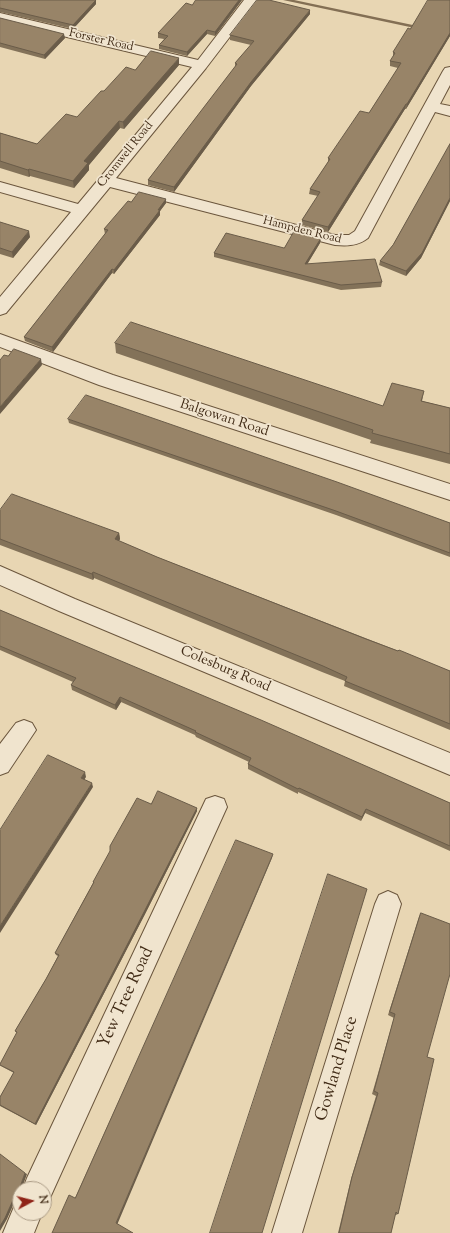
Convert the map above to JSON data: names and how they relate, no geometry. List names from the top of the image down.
{
  "streets": {
    "street": [
      "Forster Road",
      "Cromwell Road",
      "Hampden Road",
      "Balgowan Road",
      "Colesburg Road",
      "Yew Tree Road",
      "Gowland Place"
    ]
  },
  "crossings": [
    ["Forster Road", "Cromwell Road"],
    ["Cromwell Road", "Hampden Road"]
  ],
  "north": "right"
}
